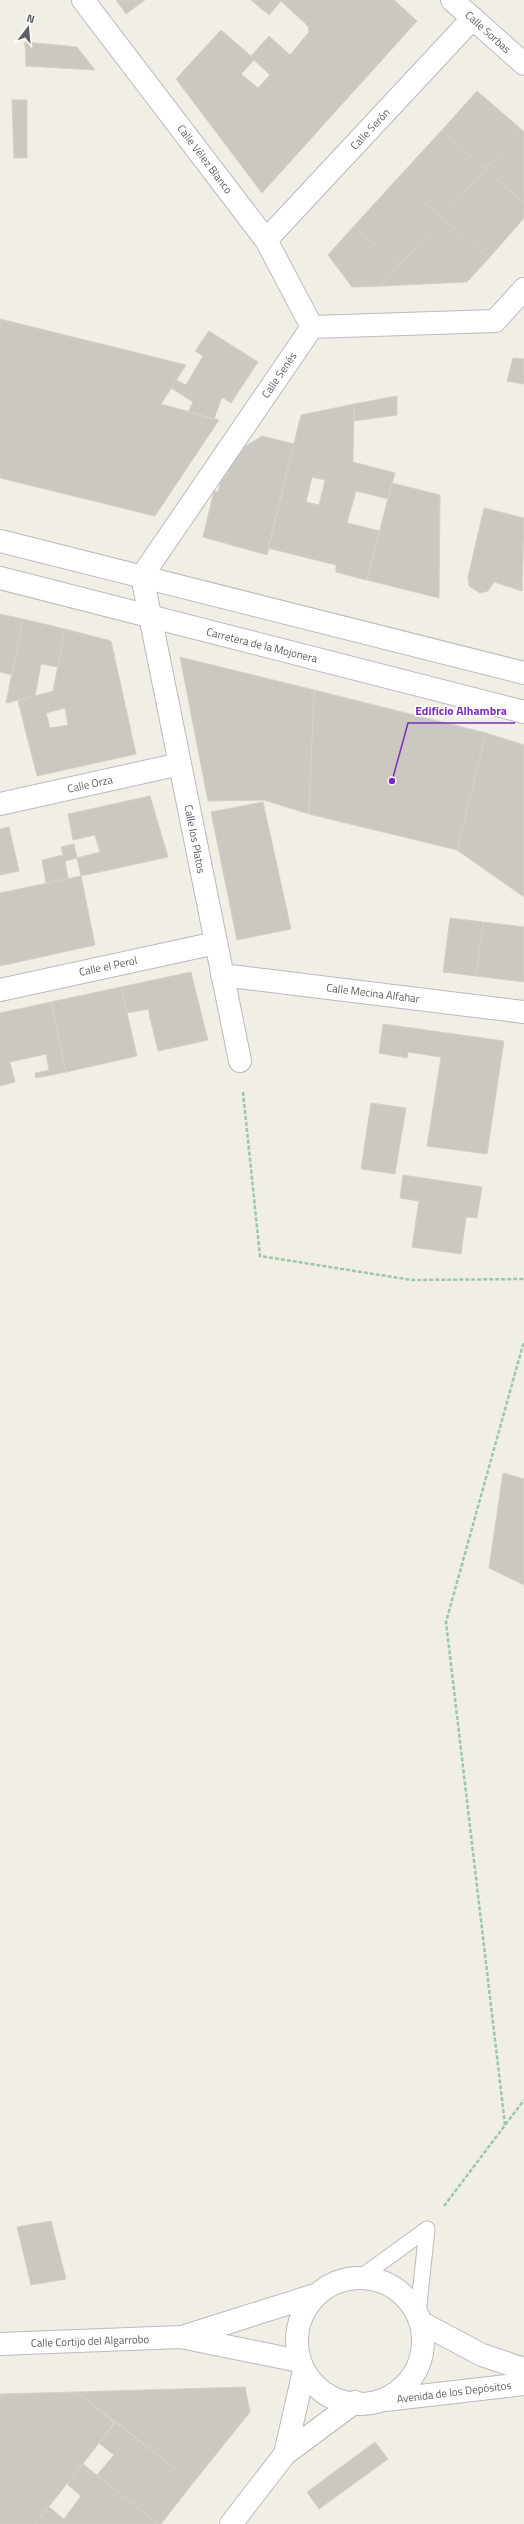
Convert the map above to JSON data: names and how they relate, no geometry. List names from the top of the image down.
{
  "streets": {
    "street": [
      "Calle Sorbas",
      "Calle Serón",
      "Calle Vélez Blanco",
      "Calle Senés",
      "Carretera de la Mojonera",
      "Calle Orza",
      "Calle los Platos",
      "Calle el Perol",
      "Calle Mecina Alfahar",
      "Calle Cortijo del Algarrobo",
      "Avenida de los Depósitos"
    ]
  },
  "crossings": [
    ["Calle Sorbas", "Calle Serón"],
    ["Calle Serón", "Calle Vélez Blanco"],
    ["Calle Vélez Blanco", "Calle Senés"],
    ["Carretera de la Mojonera", "Calle los Platos"],
    ["Calle Orza", "Calle los Platos"],
    ["Calle los Platos", "Calle el Perol"],
    ["Calle los Platos", "Calle Mecina Alfahar"],
    ["Calle Cortijo del Algarrobo", "Avenida de los Depósitos"]
  ],
  "places": ["Edificio Alhambra"],
  "north": "top"
}
